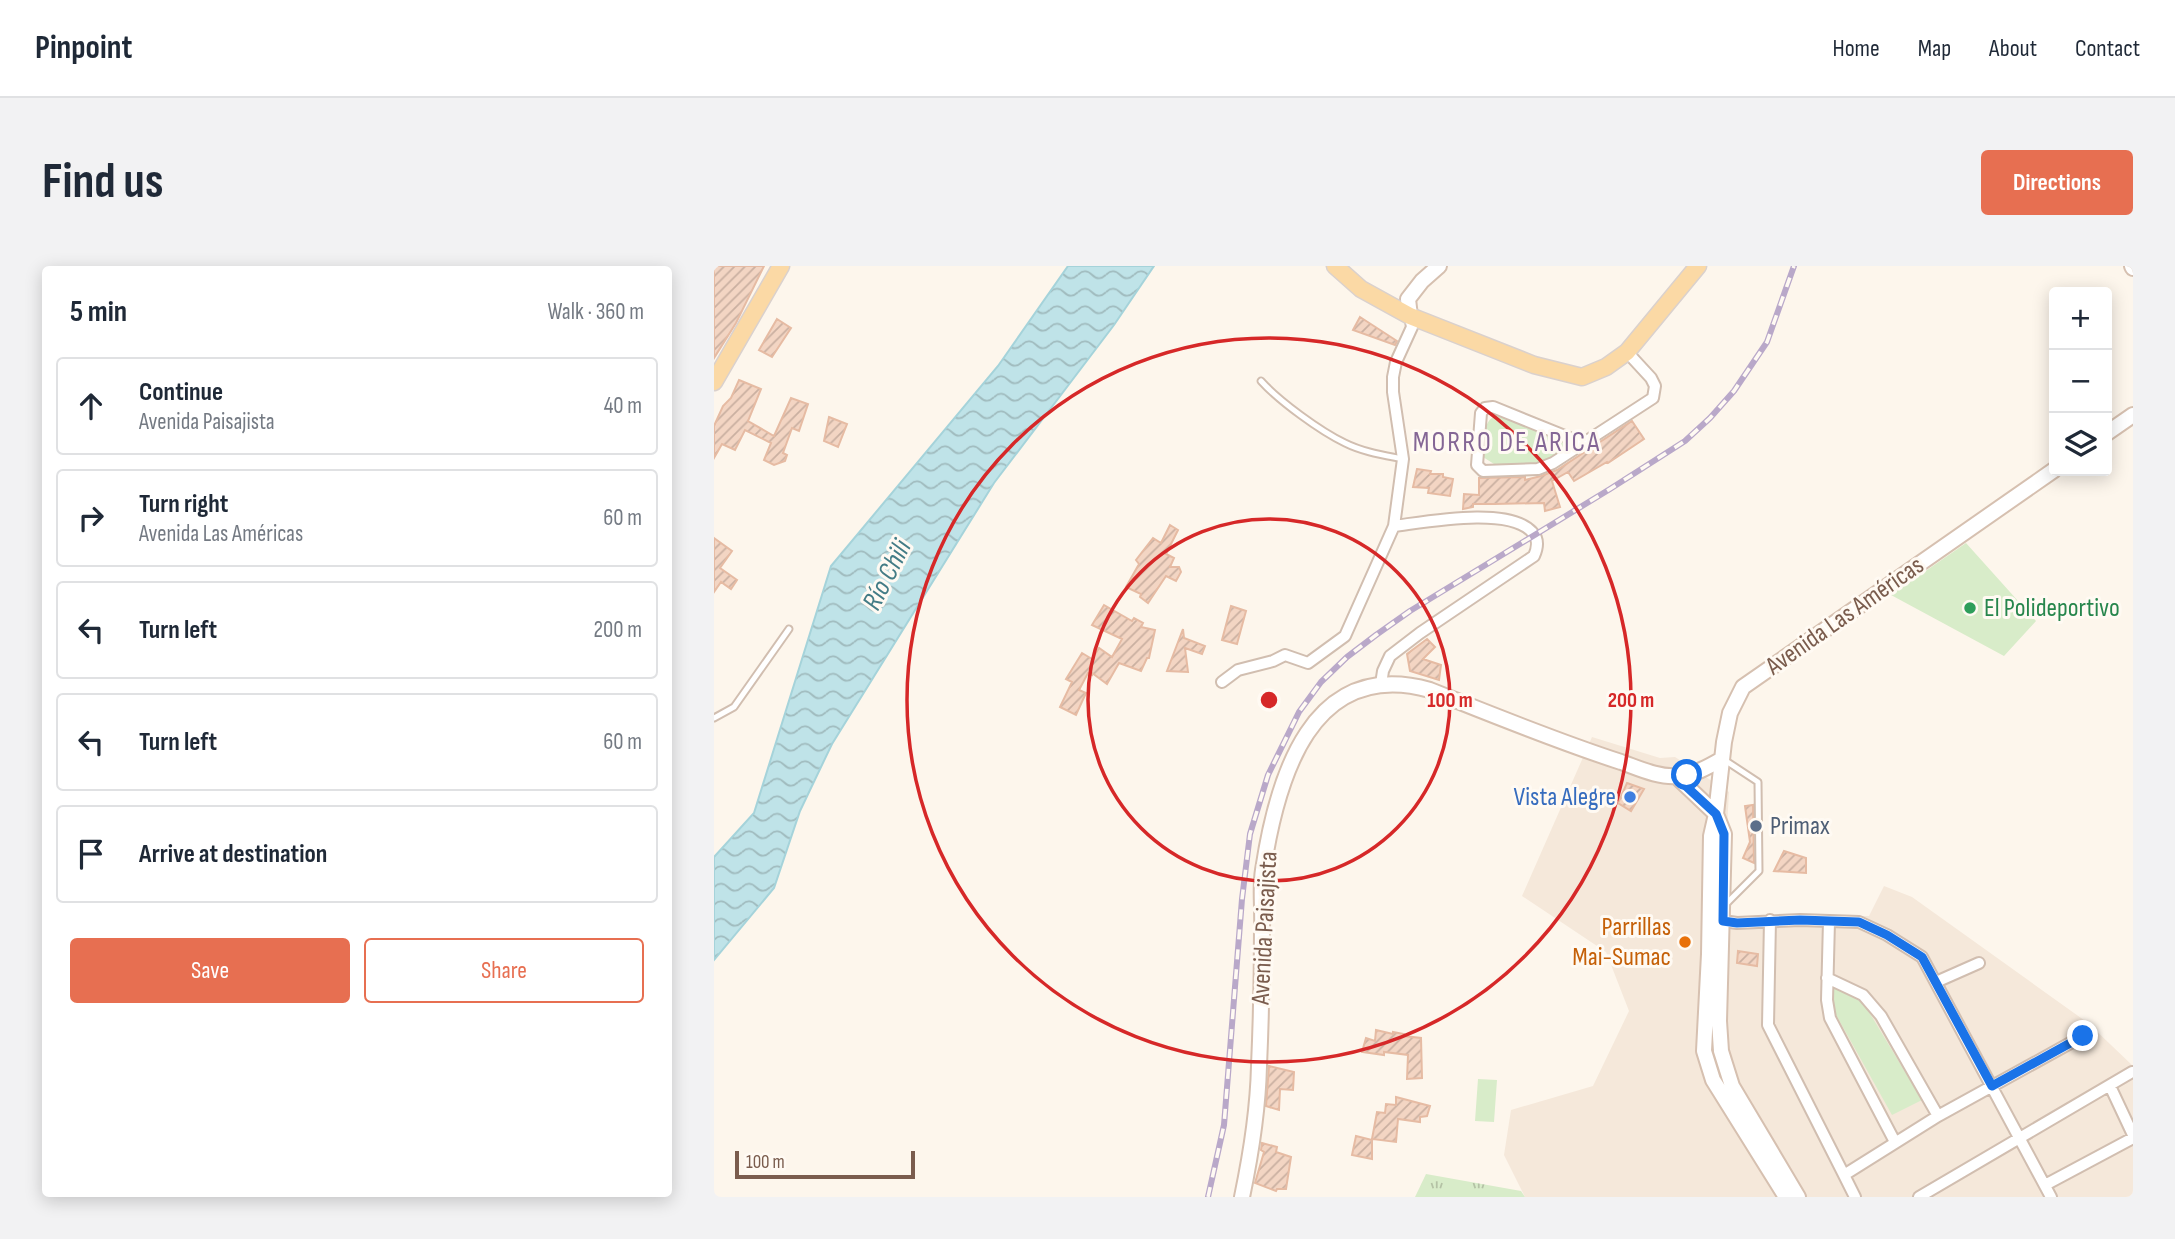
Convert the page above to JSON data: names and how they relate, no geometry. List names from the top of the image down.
{
  "streets": {
    "main road": ["Avenida Las Américas", "Avenida Paisajista"]
  },
  "crossings": [
    ["Avenida Las Américas", "Avenida Paisajista"]
  ],
  "districts": ["MORRO DE ARICA"],
  "water": ["Río Chili"],
  "places": [
    "El Polideportivo",
    "Vista Alegre",
    "Primax",
    "Parrillas Mai-Sumac"
  ],
  "scale_bar": "100 m",
  "page": {
    "header": "Pinpoint",
    "nav": [
      "Home",
      "Map",
      "About",
      "Contact"
    ],
    "buttons": [
      "Directions",
      ["Save", "Share"]
    ],
    "title": "Find us",
    "heading": ["5 min", "Walk · 360 m"],
    "map_buttons": ["+", "−"],
    "list": [
      ["Continue", "Avenida Paisajista", "40 m"],
      ["Turn right", "Avenida Las Américas", "60 m"],
      ["Turn left", "200 m"],
      ["Turn left", "60 m"],
      "Arrive at destination"
    ],
    "scale": "100 m"
  },
  "rings": ["100 m", "200 m"]
}
